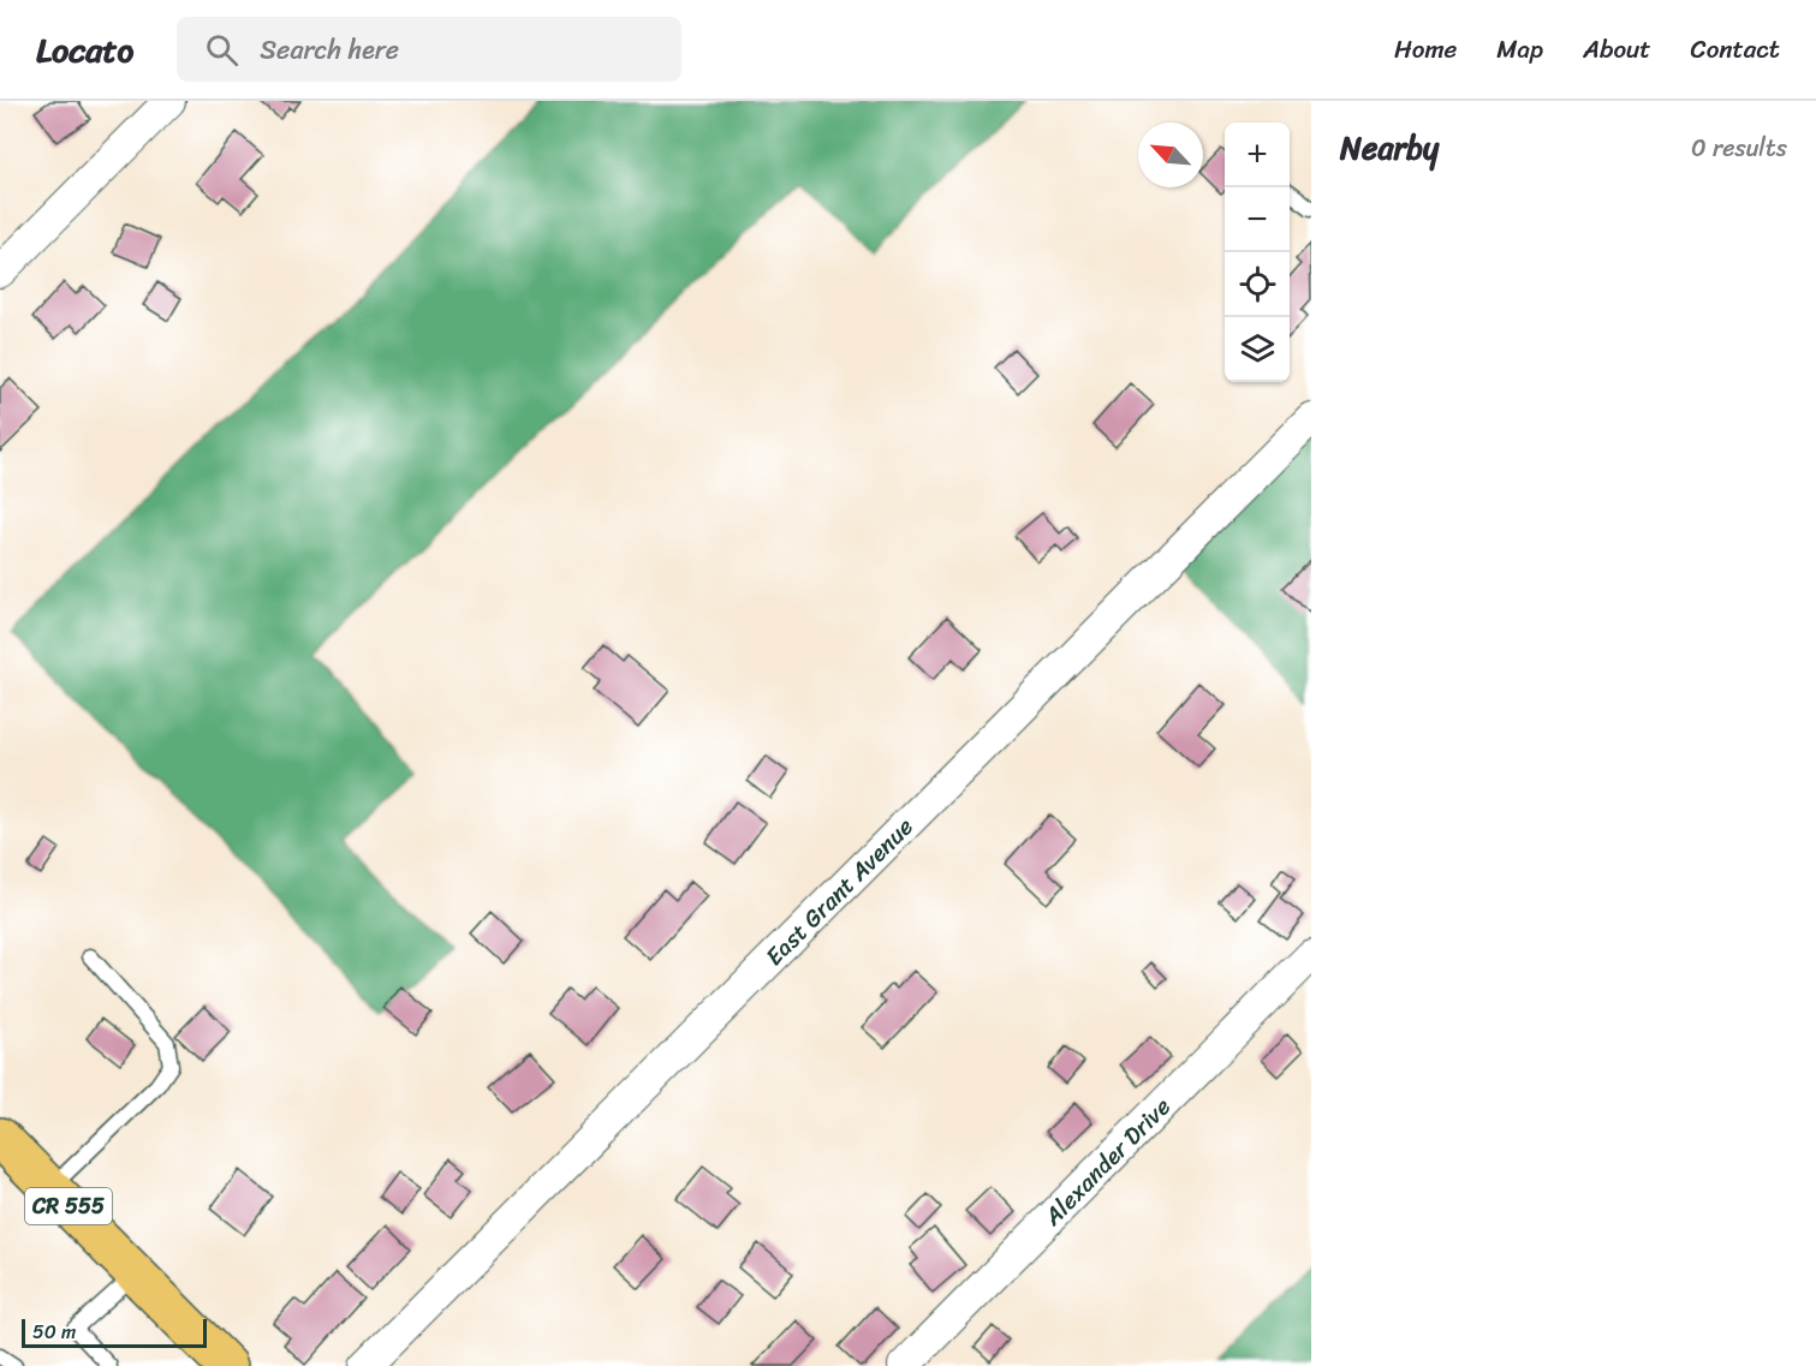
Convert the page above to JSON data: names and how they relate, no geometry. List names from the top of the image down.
{
  "streets": {
    "main road": ["CR 555"],
    "street": ["East Grant Avenue", "Alexander Drive"]
  },
  "scale_bar": "50 m",
  "north": "top left",
  "page": {
    "header": "Locato",
    "search": "Search here",
    "nav": [
      "Home",
      "Map",
      "About",
      "Contact"
    ],
    "heading": ["Nearby", "0 results"],
    "map_buttons": ["+", "−"],
    "scale": "50 m"
  }
}
